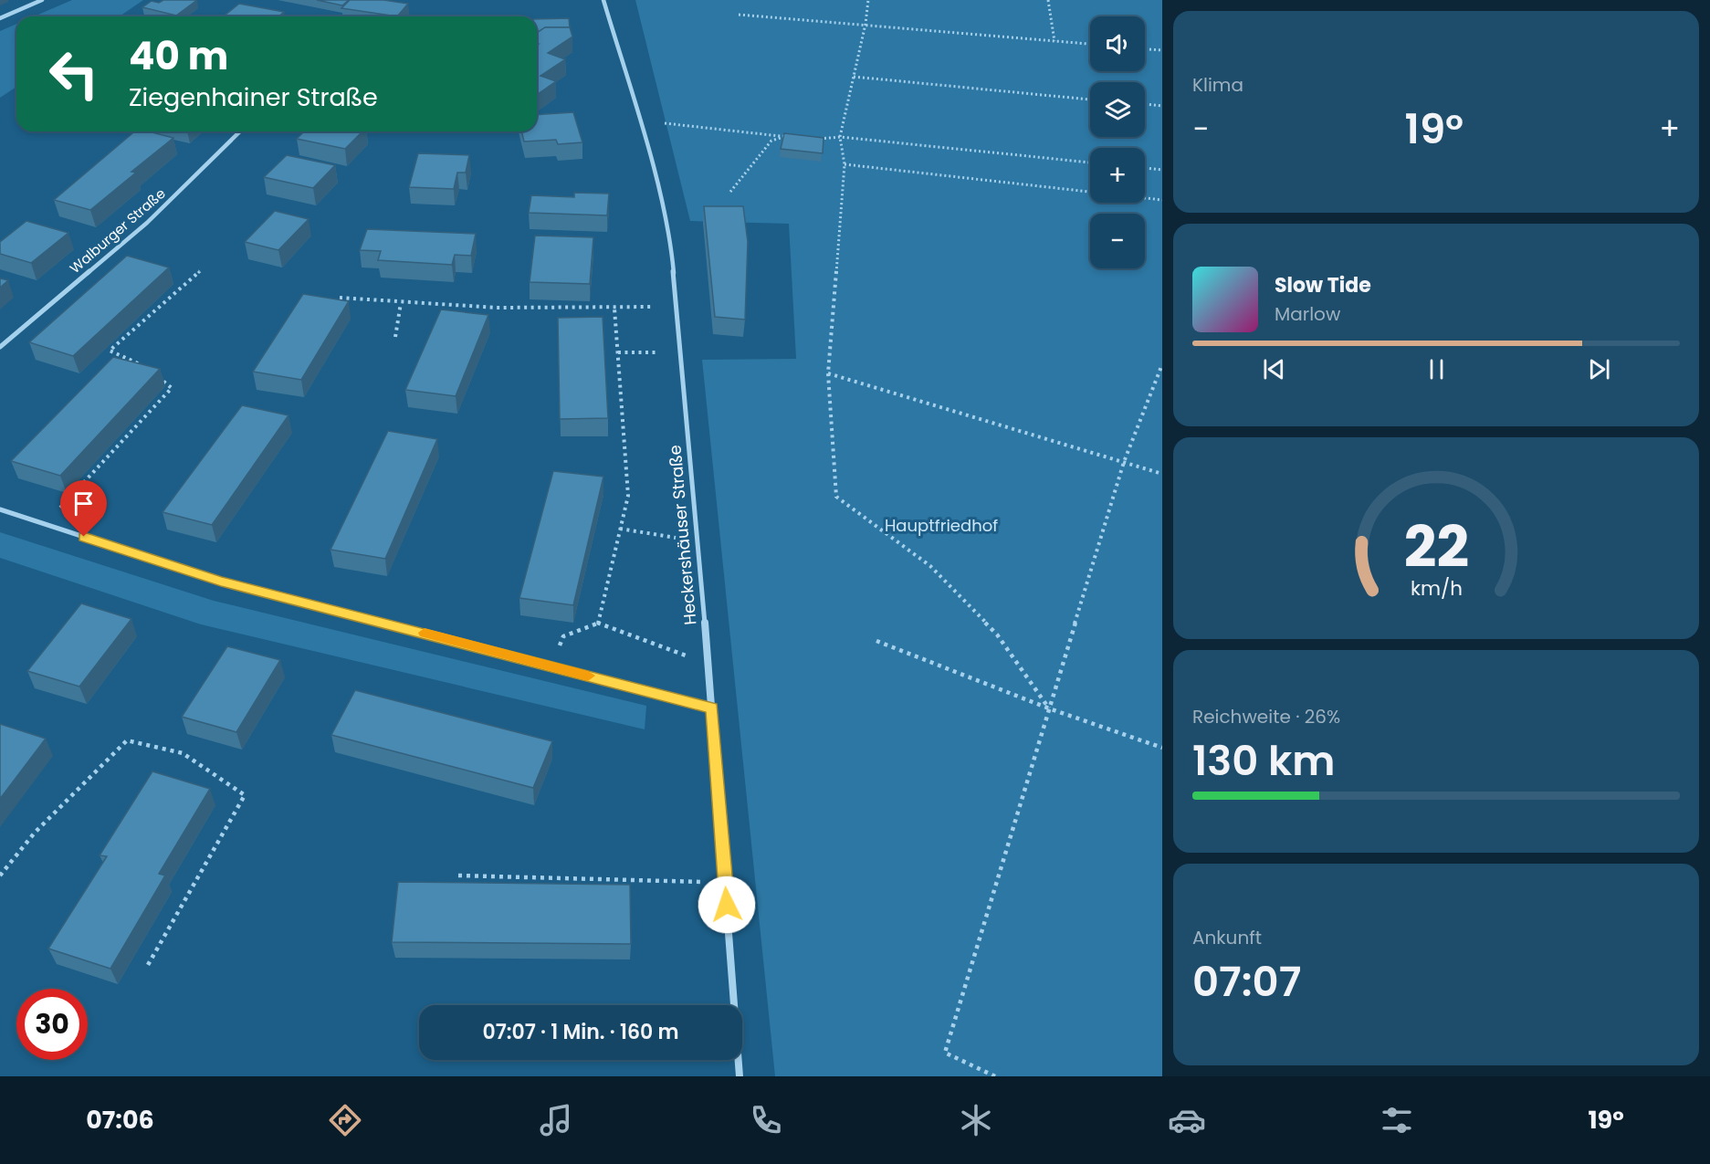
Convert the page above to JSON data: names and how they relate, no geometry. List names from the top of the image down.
{
  "streets": {
    "street": ["Walburger Straße", "Heckershäuser Straße"]
  },
  "parks": ["Hauptfriedhof"],
  "page": {
    "tile": [
      "Klima",
      ["Reichweite · 26%", "130 km"],
      ["Ankunft", "07:07"]
    ],
    "map_buttons": ["+", "−"],
    "turn": ["40 m", "Ziegenhainer Straße"],
    "heat": ["−", "19°", "+"],
    "song": ["Slow Tide", "Marlow"],
    "limit": "30",
    "trip": "07:07 · 1 Min. · 160 m",
    "tabs": ["07:06", "19°"],
    "gauge": ["22", "km/h"]
  }
}
